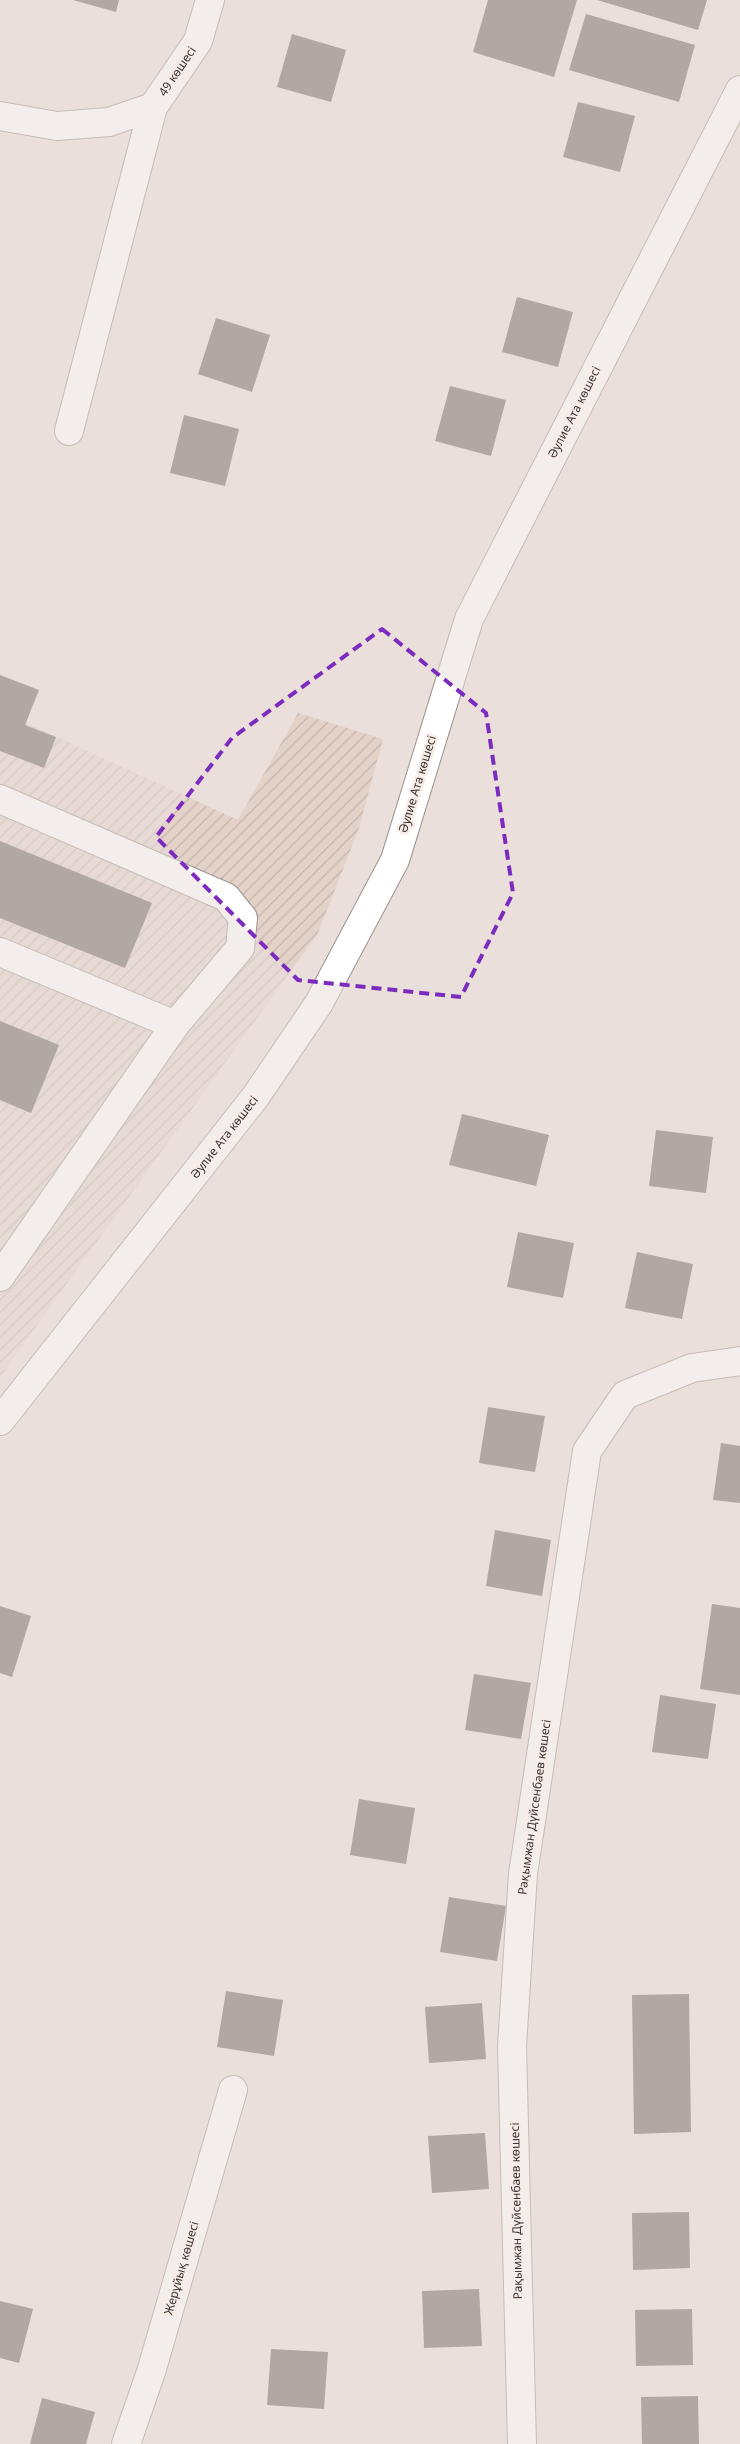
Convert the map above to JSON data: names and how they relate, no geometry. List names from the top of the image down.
{
  "streets": {
    "street": [
      "49 көшесі",
      "Әулие Ата көшесі",
      "Рақымжан Дүйсенбаев көшесі",
      "Жерұйық көшесі"
    ]
  }
}
